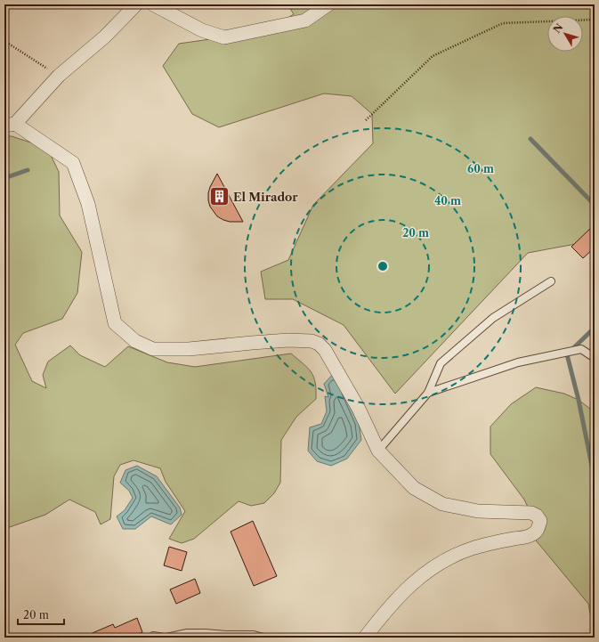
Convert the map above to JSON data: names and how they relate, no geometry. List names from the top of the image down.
{
  "places": {
    "building": ["El Mirador"]
  },
  "scale_bar": "20 m",
  "north": "top left",
  "rings": ["60 m", "40 m", "20 m"]
}
